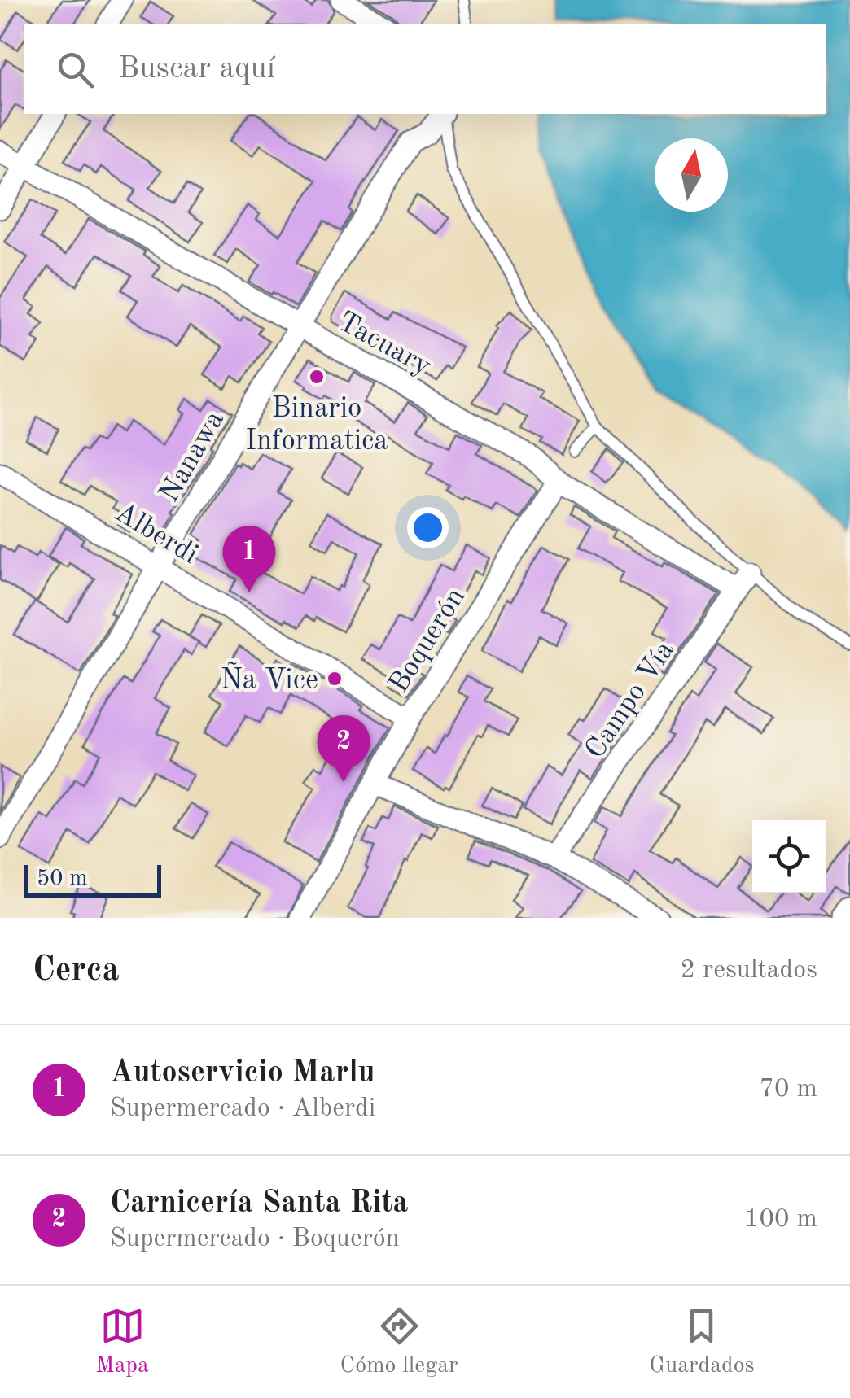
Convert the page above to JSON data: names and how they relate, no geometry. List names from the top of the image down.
{
  "streets": {
    "street": [
      "Tacuary",
      "Nanawa",
      "Alberdi",
      "Boquerón",
      "Campo Vía"
    ]
  },
  "crossings": [
    ["Tacuary", "Nanawa"],
    ["Tacuary", "Boquerón"],
    ["Tacuary", "Campo Vía"],
    ["Nanawa", "Alberdi"],
    ["Alberdi", "Boquerón"]
  ],
  "places": ["Binario Informatica", "Ña Vice"],
  "scale_bar": "50 m",
  "north": "top",
  "page": {
    "search": "Buscar aquí",
    "pins": ["1", "2"],
    "scale": "50 m",
    "heading": ["Cerca", "2 resultados"],
    "list": [
      {
        "mark": "1",
        "name": "Autoservicio Marlu",
        "note": "Supermercado · Alberdi",
        "value": "70 m"
      },
      {
        "mark": "2",
        "name": "Carnicería Santa Rita",
        "note": "Supermercado · Boquerón",
        "value": "100 m"
      }
    ],
    "nav": ["Mapa", "Cómo llegar", "Guardados"]
  }
}
